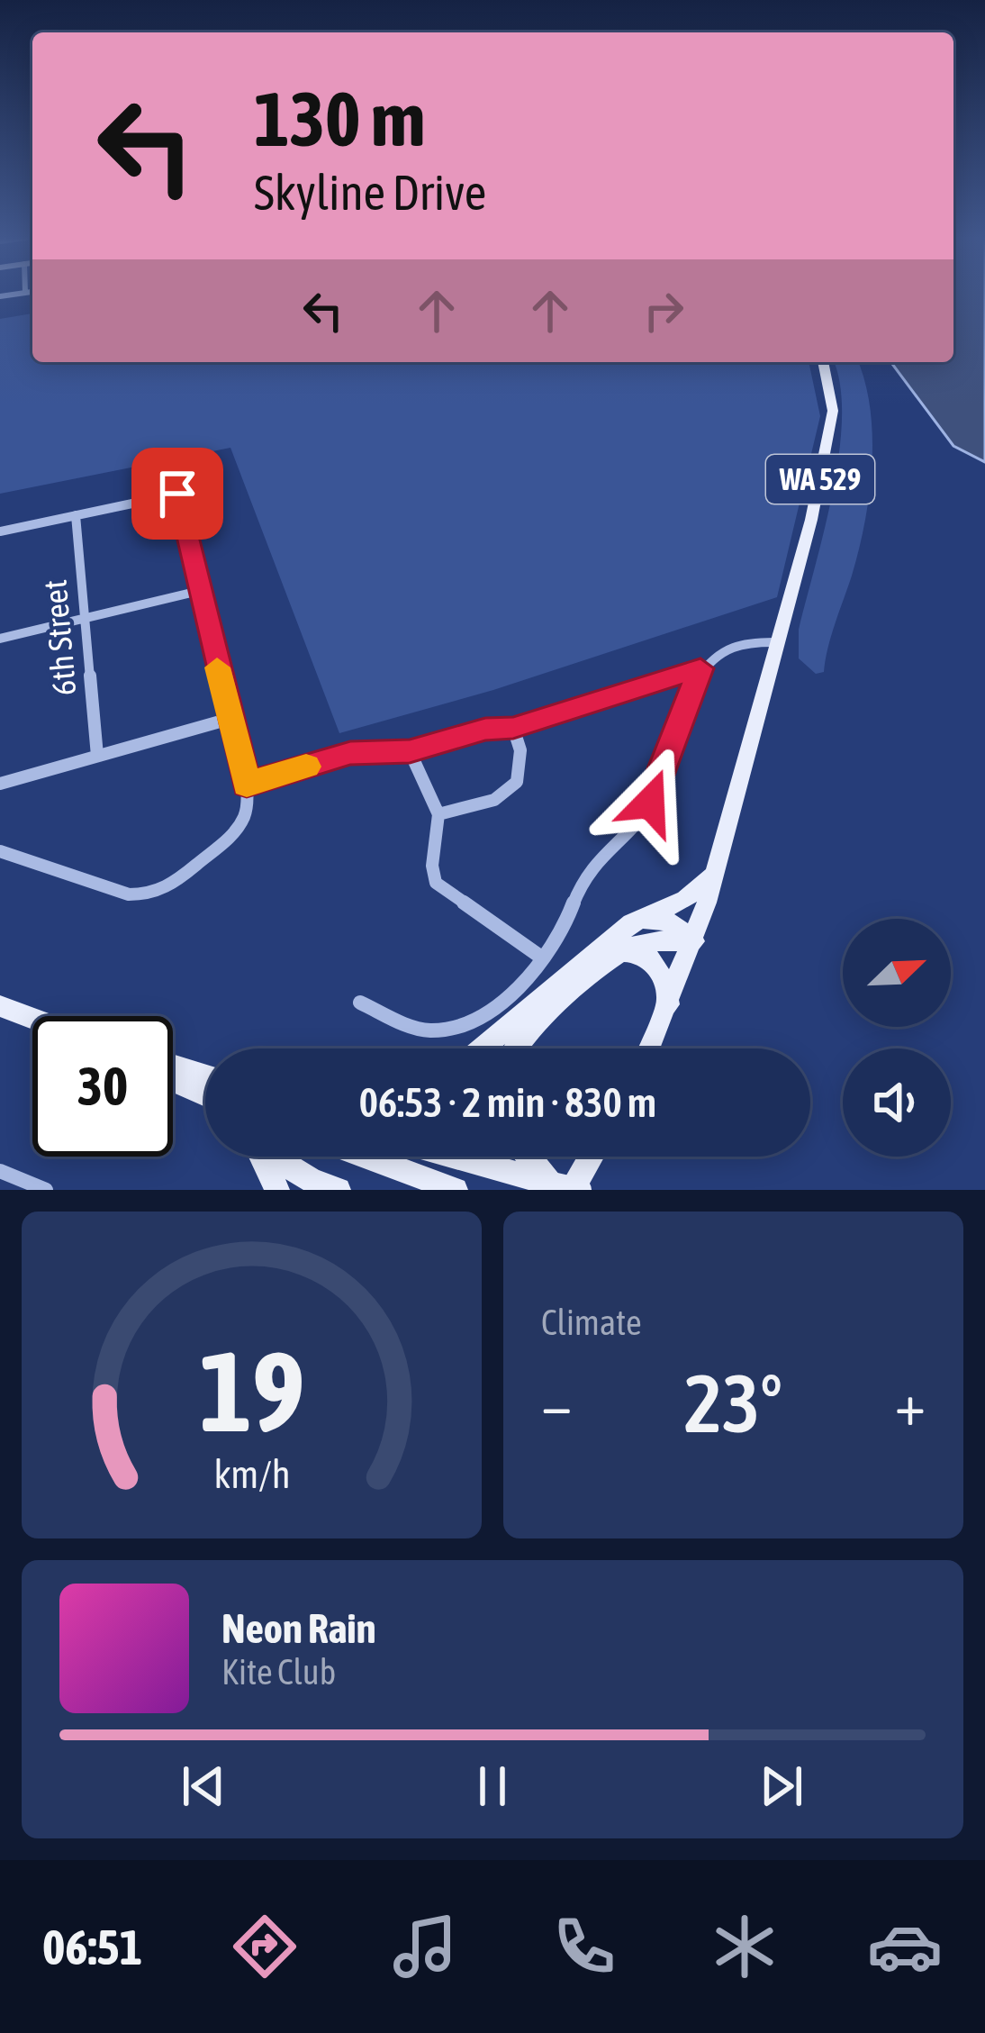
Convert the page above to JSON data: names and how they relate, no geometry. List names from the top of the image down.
{
  "streets": {
    "main road": ["WA 529"],
    "street": ["6th Street"]
  },
  "north": "top right",
  "page": {
    "turn": ["130 m", "Skyline Drive"],
    "limit": "30",
    "trip": "06:53 · 2 min · 830 m",
    "tile": "Climate",
    "heat": ["−", "23°", "+"],
    "song": ["Neon Rain", "Kite Club"],
    "tabs": "06:51",
    "gauge": ["19", "km/h"]
  }
}
